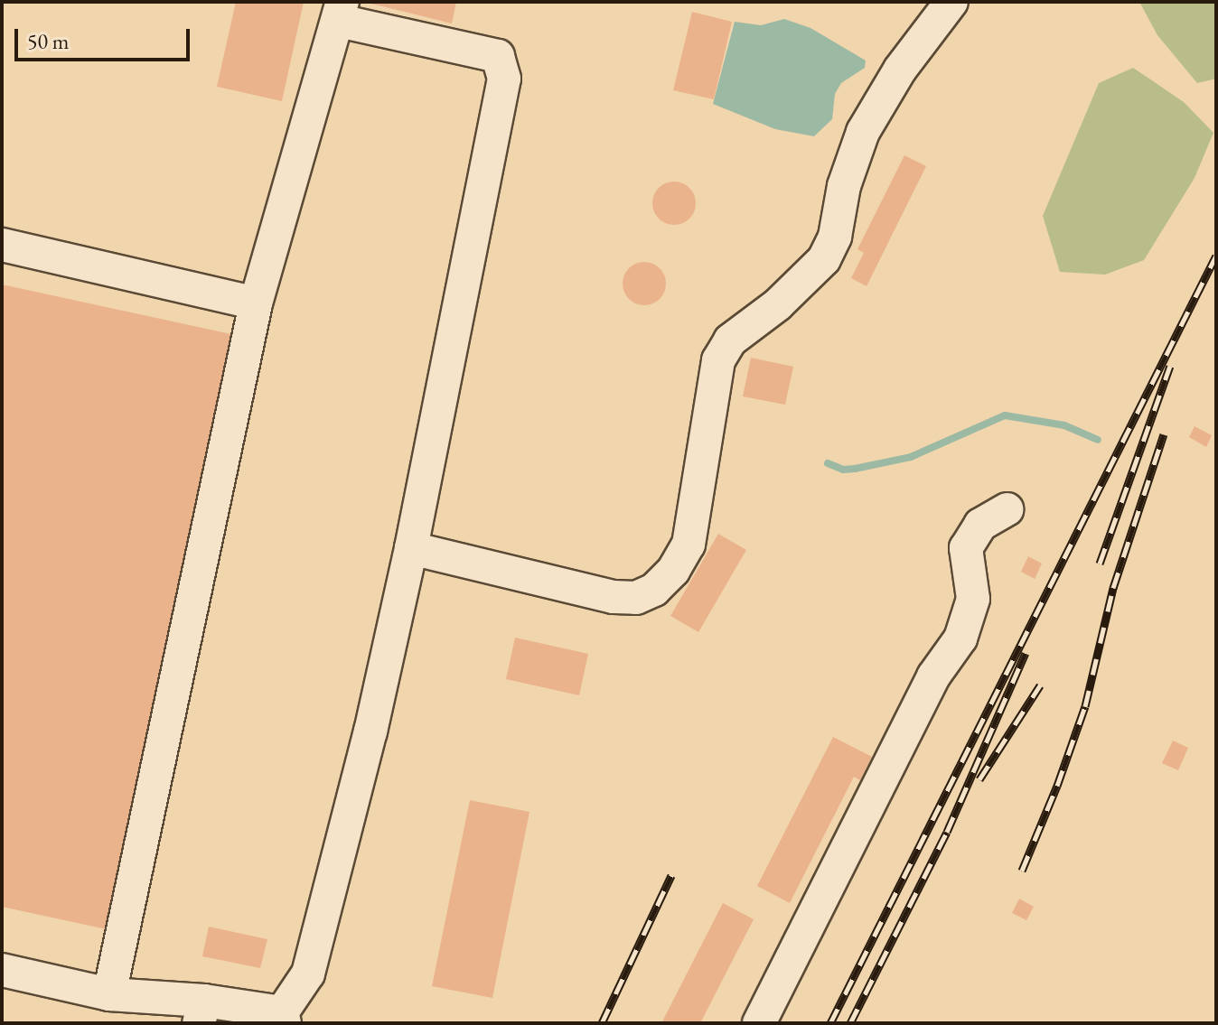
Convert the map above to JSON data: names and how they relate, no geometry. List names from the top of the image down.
{
  "scale_bar": "50 m"
}
